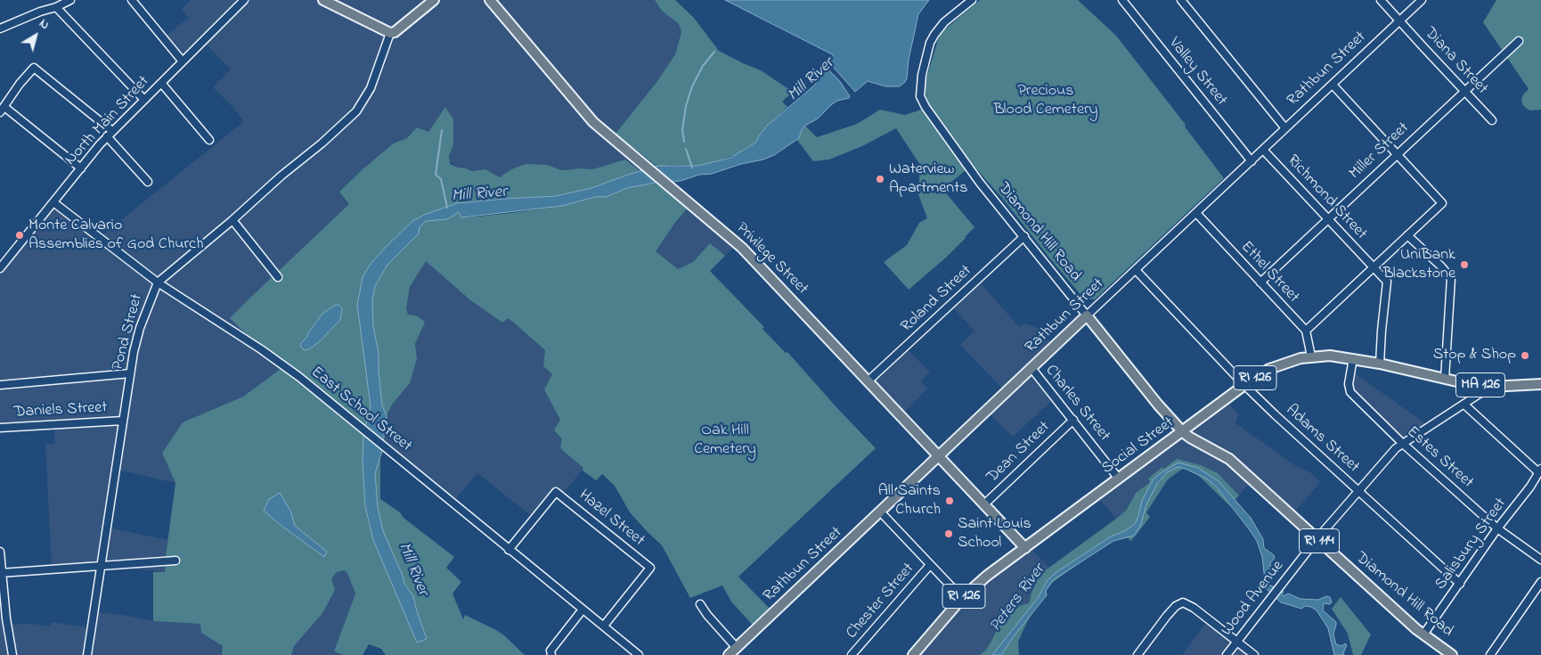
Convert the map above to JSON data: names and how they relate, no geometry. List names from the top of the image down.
{
  "streets": {
    "main road": [
      "Rathbun Street",
      "Diamond Hill Road",
      "Privilege Street",
      "RI 126",
      "MA 126",
      "Social Street",
      "RI 114"
    ],
    "street": [
      "Diana Street",
      "Valley Street",
      "North Main Street",
      "Miller Street",
      "Richmond Street",
      "Ethel Street",
      "Roland Street",
      "Pond Street",
      "Charles Street",
      "East School Street",
      "Daniels Street",
      "Adams Street",
      "Dean Street",
      "Estes Street",
      "Hazel Street",
      "Salisbury Street",
      "Wood Avenue",
      "Chester Street"
    ]
  },
  "crossings": [
    ["Diana Street", "Rathbun Street"],
    ["Diana Street", "Miller Street"],
    ["Rathbun Street", "Valley Street"],
    ["Rathbun Street", "Richmond Street"],
    ["Rathbun Street", "Diamond Hill Road"],
    ["Rathbun Street", "Privilege Street"],
    ["Rathbun Street", "Ethel Street"],
    ["Rathbun Street", "Charles Street"],
    ["Rathbun Street", "Adams Street"],
    ["North Main Street", "East School Street"],
    ["Miller Street", "Richmond Street"],
    ["Miller Street", "Ethel Street"],
    ["Richmond Street", "Social Street"],
    ["Diamond Hill Road", "Roland Street"],
    ["Diamond Hill Road", "Social Street"],
    ["Diamond Hill Road", "Salisbury Street"],
    ["Diamond Hill Road", "Wood Avenue"],
    ["Privilege Street", "Roland Street"],
    ["Privilege Street", "Social Street"],
    ["Privilege Street", "Dean Street"],
    ["Pond Street", "East School Street"],
    ["Pond Street", "Daniels Street"],
    ["MA 126", "Social Street"],
    ["MA 126", "Wood Avenue"],
    ["Charles Street", "Social Street"],
    ["Charles Street", "Dean Street"],
    ["East School Street", "Hazel Street"],
    ["Adams Street", "Social Street"],
    ["Adams Street", "Salisbury Street"],
    ["Adams Street", "Wood Avenue"],
    ["Social Street", "Estes Street"],
    ["Estes Street", "Salisbury Street"],
    ["Estes Street", "Wood Avenue"]
  ],
  "water": ["Mill River", "Peters River"],
  "parks": ["Precious Blood Cemetery", "Oak Hill Cemetery"],
  "places": [
    "Waterview Apartments",
    "Monte Calvario Assemblies of God Church",
    "UniBank Blackstone",
    "Stop & Shop",
    "All Saints Church",
    "Saint Louis School"
  ],
  "north": "top right"
}
